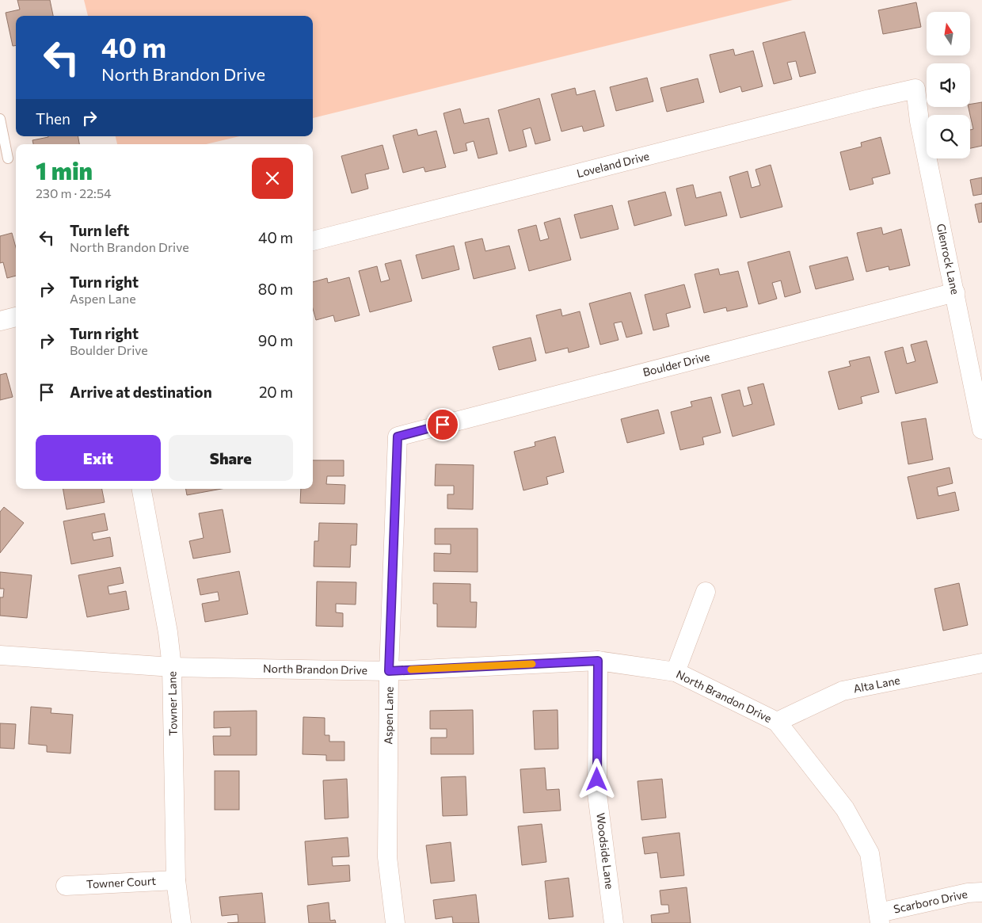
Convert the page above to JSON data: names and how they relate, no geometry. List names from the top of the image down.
{
  "streets": {
    "street": [
      "Loveland Drive",
      "Glenrock Lane",
      "Boulder Drive",
      "North Brandon Drive",
      "Alta Lane",
      "Towner Lane",
      "Aspen Lane",
      "Woodside Lane",
      "Towner Court",
      "Scarboro Drive"
    ]
  },
  "crossings": [
    ["Loveland Drive", "Glenrock Lane"],
    ["Glenrock Lane", "Boulder Drive"],
    ["Boulder Drive", "Aspen Lane"],
    ["North Brandon Drive", "Alta Lane"],
    ["North Brandon Drive", "Towner Lane"],
    ["North Brandon Drive", "Aspen Lane"],
    ["North Brandon Drive", "Woodside Lane"],
    ["North Brandon Drive", "Scarboro Drive"],
    ["Towner Lane", "Towner Court"]
  ],
  "north": "top",
  "page": {
    "turn": ["40 m", "North Brandon Drive"],
    "then": "Then",
    "heading": ["1 min", "230 m · 22:54"],
    "list": [
      {
        "name": "Turn left",
        "note": "North Brandon Drive",
        "value": "40 m"
      },
      {
        "name": "Turn right",
        "note": "Aspen Lane",
        "value": "80 m"
      },
      {
        "name": "Turn right",
        "note": "Boulder Drive",
        "value": "90 m"
      },
      {
        "name": "Arrive at destination",
        "value": "20 m"
      }
    ],
    "buttons": ["Exit", "Share"]
  }
}
